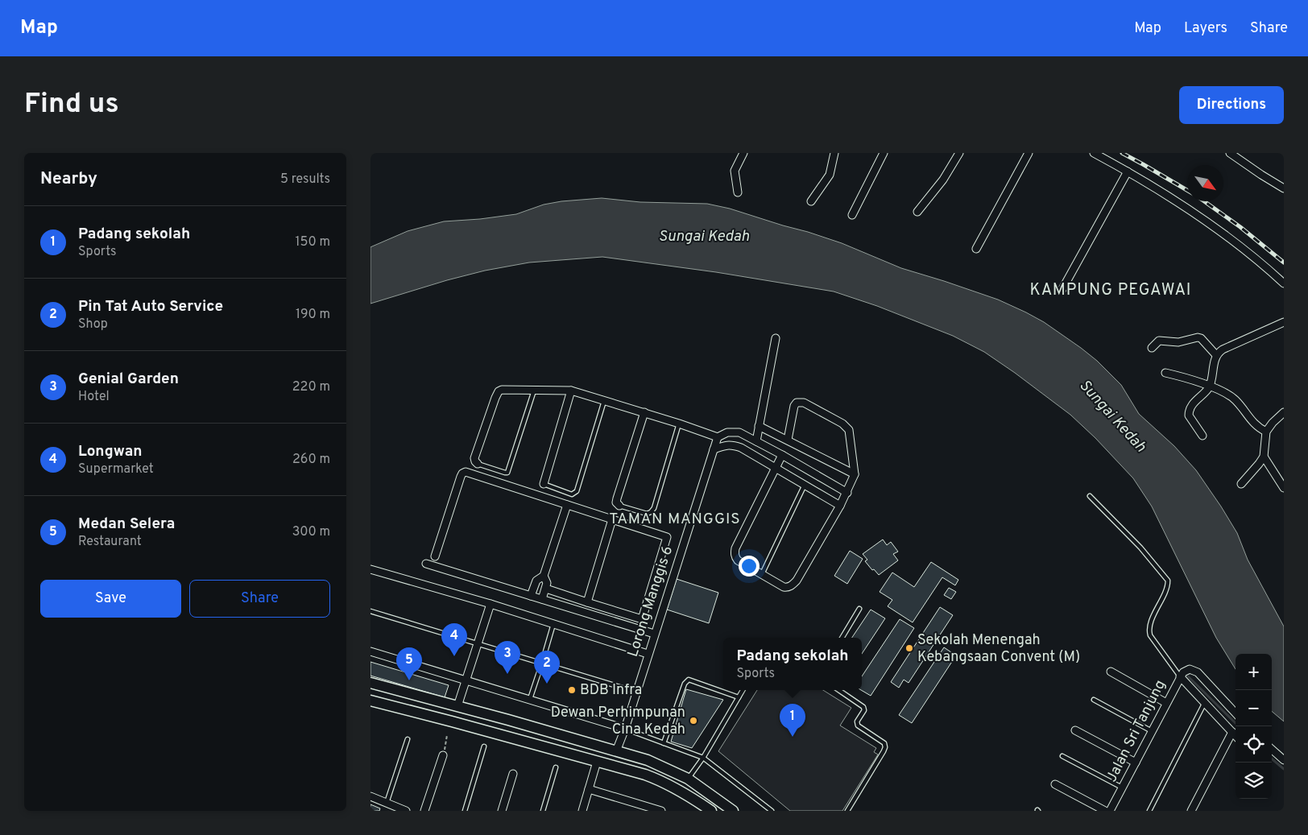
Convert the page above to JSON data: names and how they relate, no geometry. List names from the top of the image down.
{
  "streets": {
    "street": ["Lorong Manggis 6", "Jalan Sri Tanjung"]
  },
  "districts": ["KAMPUNG PEGAWAI", "TAMAN MANGGIS"],
  "water": ["Sungai Kedah"],
  "places": ["Sekolah Menengah Kebangsaan Convent (M)", "BDB Infra", "Dewan Perhimpunan Cina Kedah"],
  "north": "bottom right",
  "page": {
    "header": "Map",
    "nav": ["Map", "Layers", "Share"],
    "buttons": [
      "Directions",
      ["Save", "Share"]
    ],
    "title": "Find us",
    "heading": ["Nearby", "5 results"],
    "list": [
      {
        "mark": "1",
        "name": "Padang sekolah",
        "note": "Sports",
        "value": "150 m"
      },
      {
        "mark": "2",
        "name": "Pin Tat Auto Service",
        "note": "Shop",
        "value": "190 m"
      },
      {
        "mark": "3",
        "name": "Genial Garden",
        "note": "Hotel",
        "value": "220 m"
      },
      {
        "mark": "4",
        "name": "Longwan",
        "note": "Supermarket",
        "value": "260 m"
      },
      {
        "mark": "5",
        "name": "Medan Selera",
        "note": "Restaurant",
        "value": "300 m"
      }
    ],
    "pins": [
      "4",
      "3",
      "5",
      "2",
      "1"
    ],
    "popup": ["Padang sekolah", "Sports"],
    "map_buttons": ["+", "−"]
  }
}
